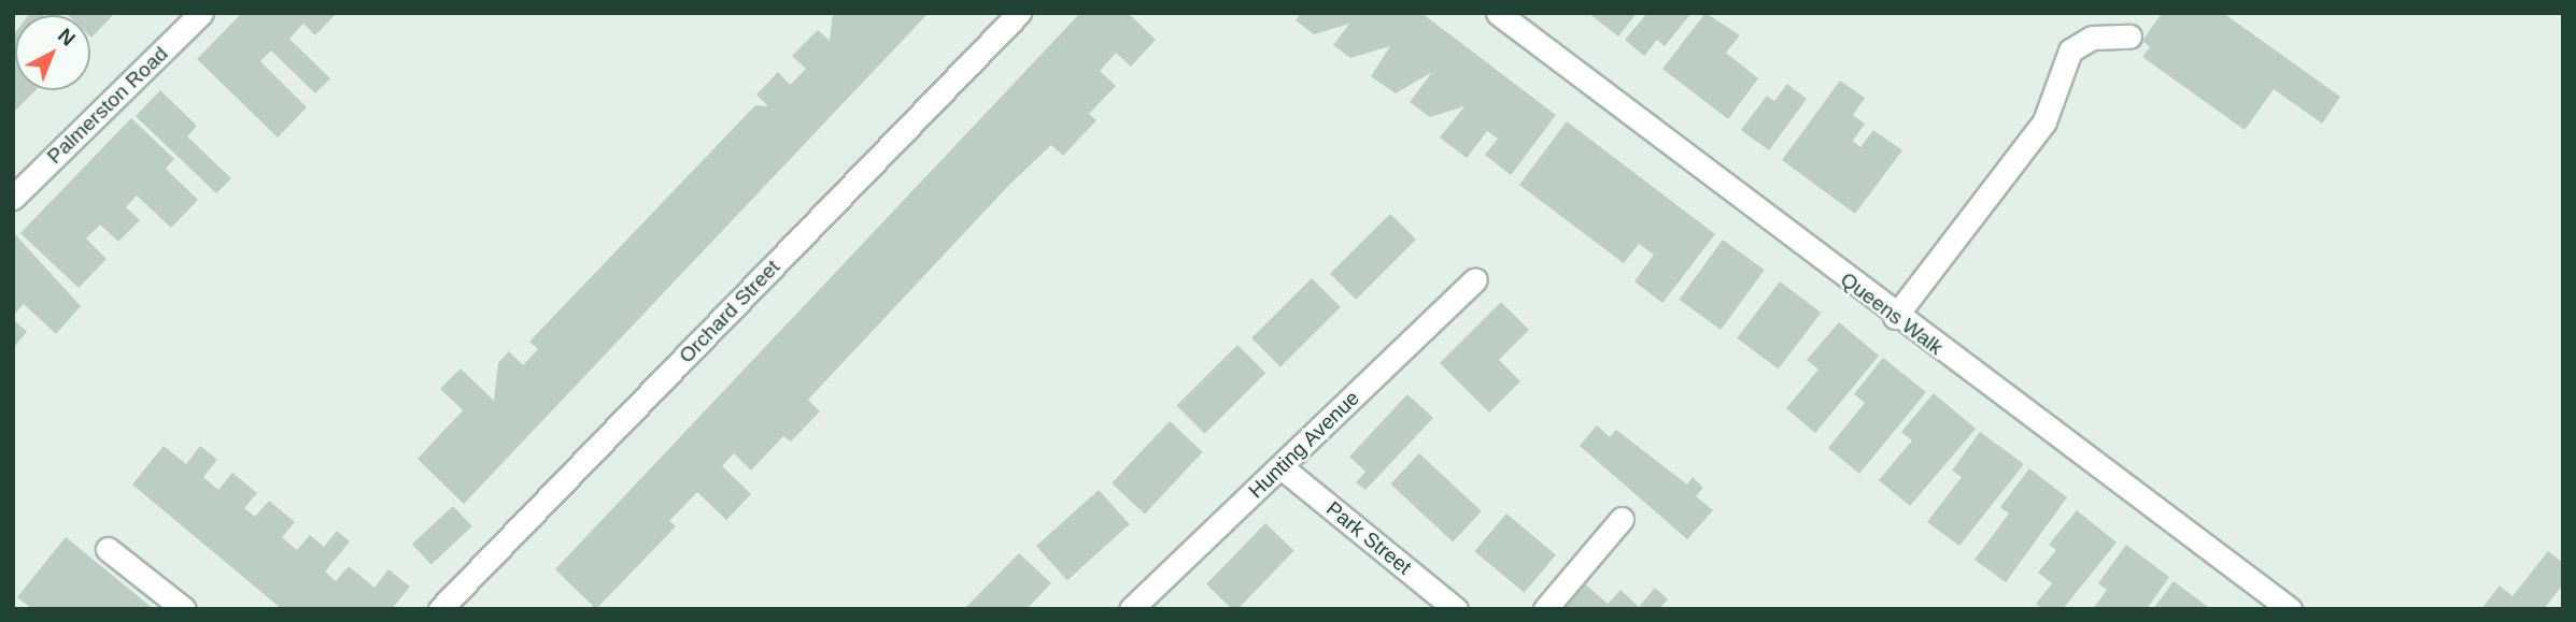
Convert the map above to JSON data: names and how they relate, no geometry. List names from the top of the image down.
{
  "streets": {
    "street": [
      "Palmerston Road",
      "Orchard Street",
      "Queens Walk",
      "Hunting Avenue",
      "Park Street"
    ]
  },
  "crossings": [
    ["Hunting Avenue", "Park Street"]
  ],
  "north": "top right"
}
